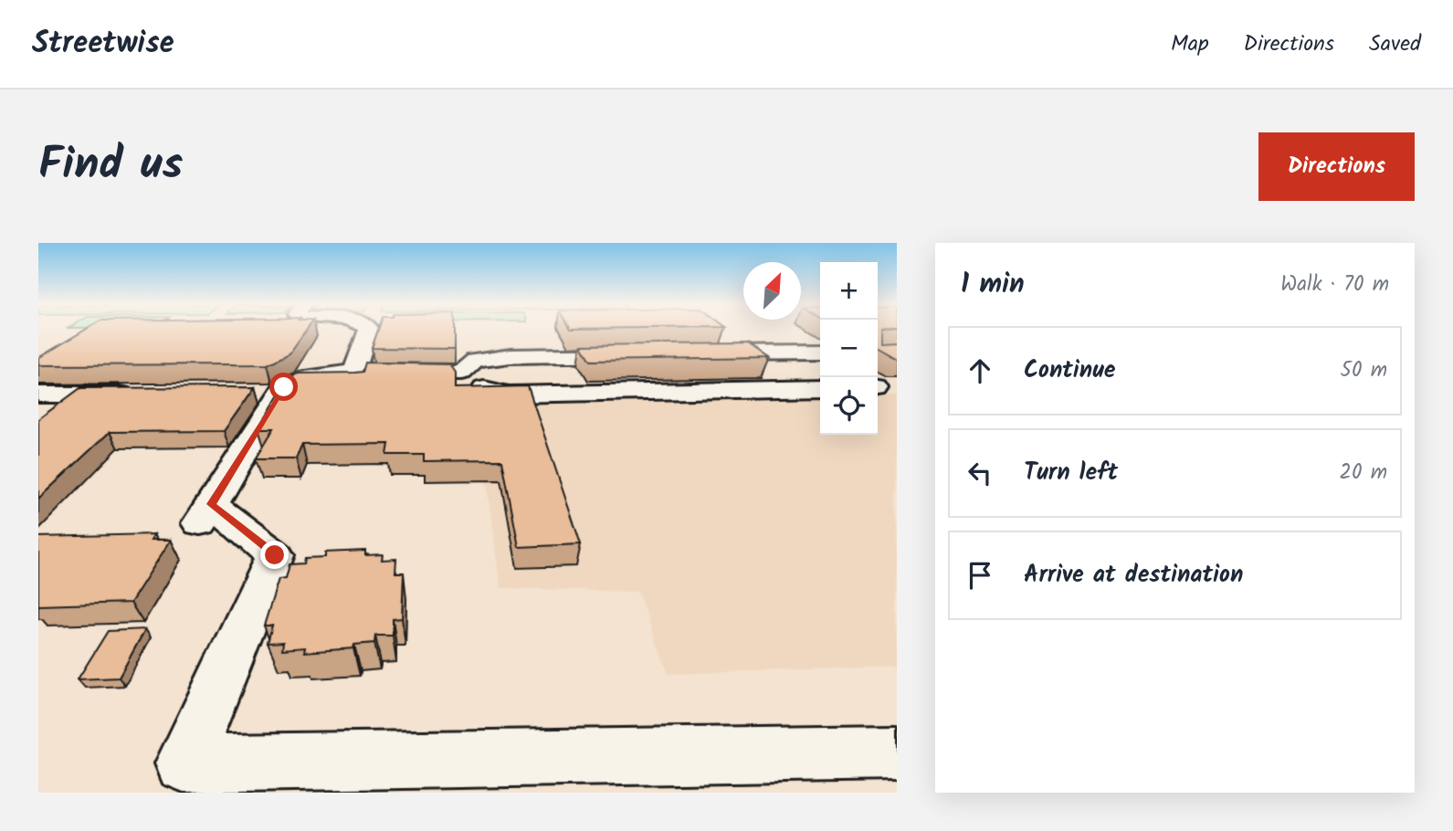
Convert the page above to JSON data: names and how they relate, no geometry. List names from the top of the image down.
{
  "north": "top right",
  "page": {
    "header": "Streetwise",
    "nav": ["Map", "Directions", "Saved"],
    "title": "Find us",
    "buttons": "Directions",
    "heading": ["1 min", "Walk · 70 m"],
    "map_buttons": ["+", "−"],
    "list": [
      ["Continue", "50 m"],
      ["Turn left", "20 m"],
      "Arrive at destination"
    ]
  }
}
